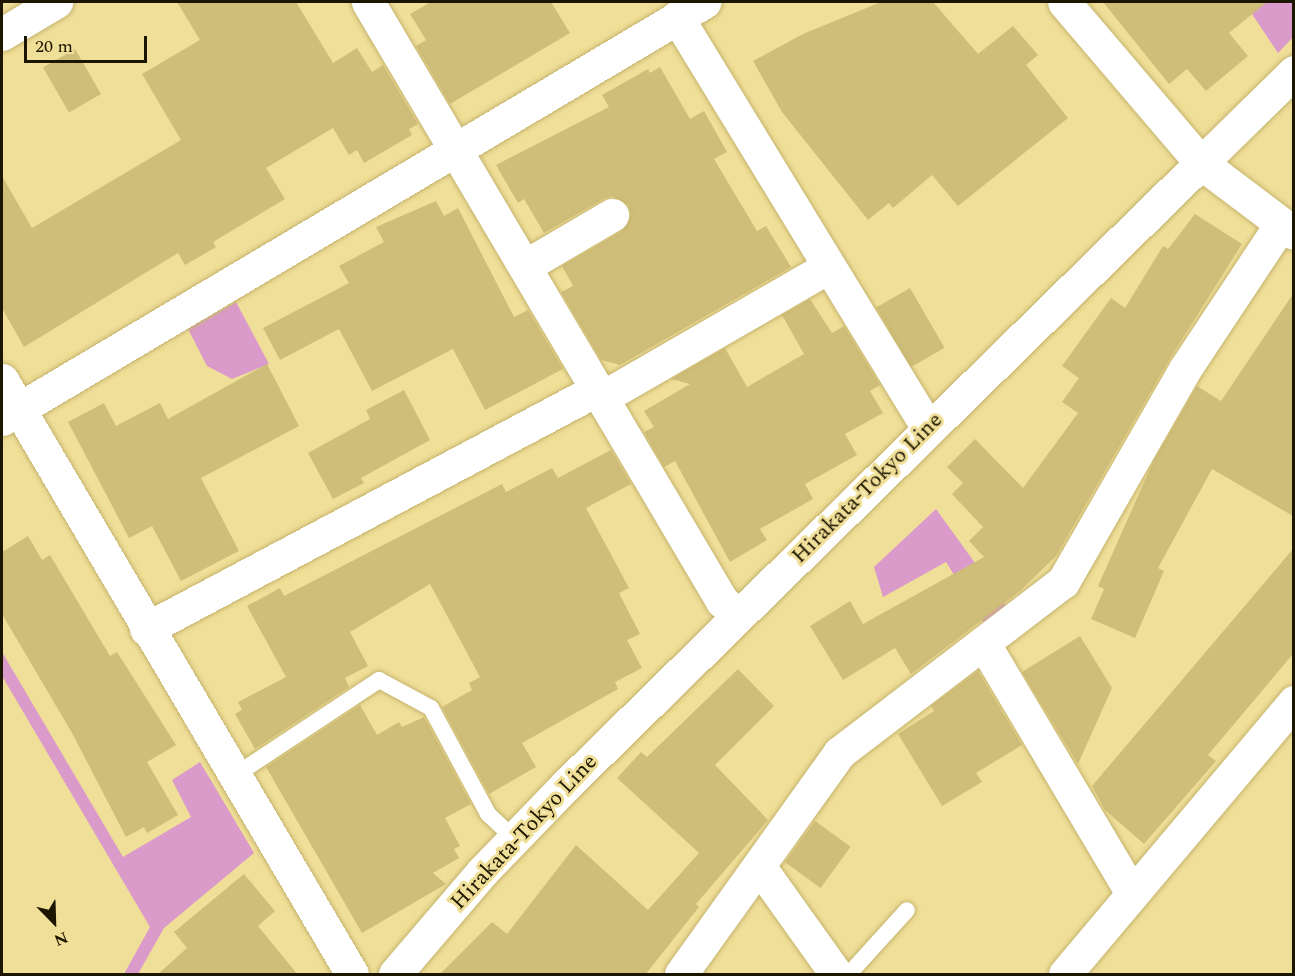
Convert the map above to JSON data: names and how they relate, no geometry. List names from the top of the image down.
{
  "streets": {
    "street": ["Hirakata-Tokyo Line"]
  },
  "scale_bar": "20 m",
  "north": "bottom right"
}
